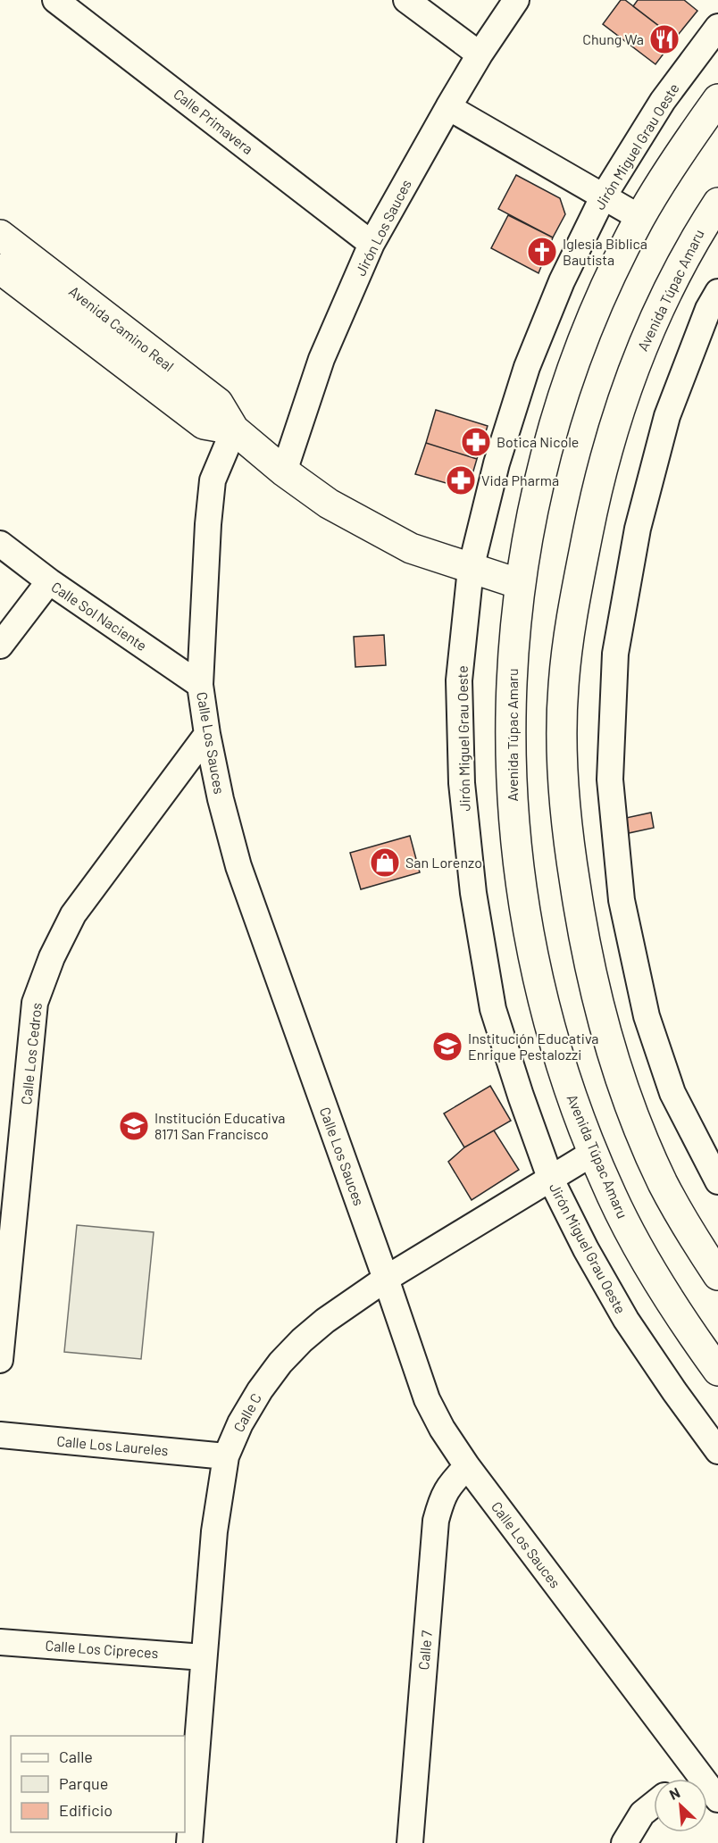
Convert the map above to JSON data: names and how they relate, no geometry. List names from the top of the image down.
{
  "streets": {
    "main road": ["Avenida Túpac Amaru", "Avenida Camino Real"],
    "street": [
      "Calle Primavera",
      "Jirón Miguel Grau Oeste",
      "Jirón Los Sauces",
      "Calle Sol Naciente",
      "Calle Los Sauces",
      "Calle Los Cedros",
      "Calle C",
      "Calle Los Laureles",
      "Calle Los Cipreces",
      "Calle 7"
    ]
  },
  "crossings": [
    ["Calle Primavera", "Jirón Los Sauces"],
    ["Jirón Miguel Grau Oeste", "Avenida Camino Real"],
    ["Jirón Miguel Grau Oeste", "Calle C"],
    ["Jirón Los Sauces", "Avenida Camino Real"],
    ["Avenida Túpac Amaru", "Avenida Camino Real"],
    ["Avenida Túpac Amaru", "Calle C"],
    ["Avenida Camino Real", "Calle Los Sauces"],
    ["Calle Sol Naciente", "Calle Los Sauces"],
    ["Calle Los Sauces", "Calle Los Cedros"],
    ["Calle Los Sauces", "Calle C"],
    ["Calle Los Sauces", "Calle 7"],
    ["Calle C", "Calle Los Laureles"],
    ["Calle C", "Calle Los Cipreces"]
  ],
  "places": {
    "restaurant": ["Chung Wa"],
    "church": ["Iglesia Biblica Bautista"],
    "pharmacy": ["Botica Nicole", "Vida Pharma"],
    "shop": ["San Lorenzo"],
    "school or university": ["Institución Educativa Enrique Pestalozzi", "Institución Educativa 8171 San Francisco"]
  },
  "legend": ["Calle", "Parque", "Edificio"],
  "north": "top left"
}
